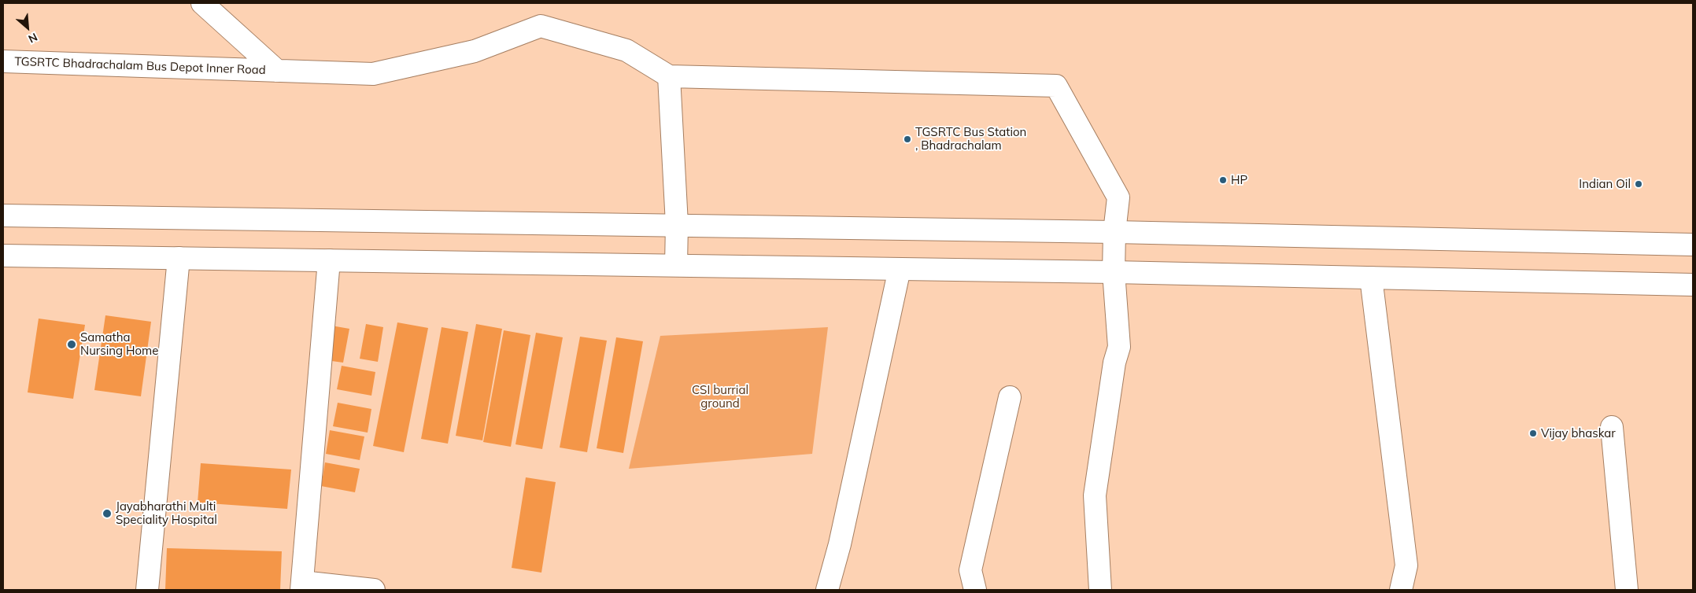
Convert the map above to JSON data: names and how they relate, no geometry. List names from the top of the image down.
{
  "streets": {
    "main road": ["TGSRTC Bhadrachalam Bus Depot Inner Road"]
  },
  "parks": ["CSI burrial ground"],
  "places": [
    "TGSRTC Bus Station , Bhadrachalam",
    "HP",
    "Indian Oil",
    "Samatha Nursing Home",
    "Vijay bhaskar",
    "Jayabharathi Multi Speciality Hospital"
  ],
  "north": "bottom right"
}
